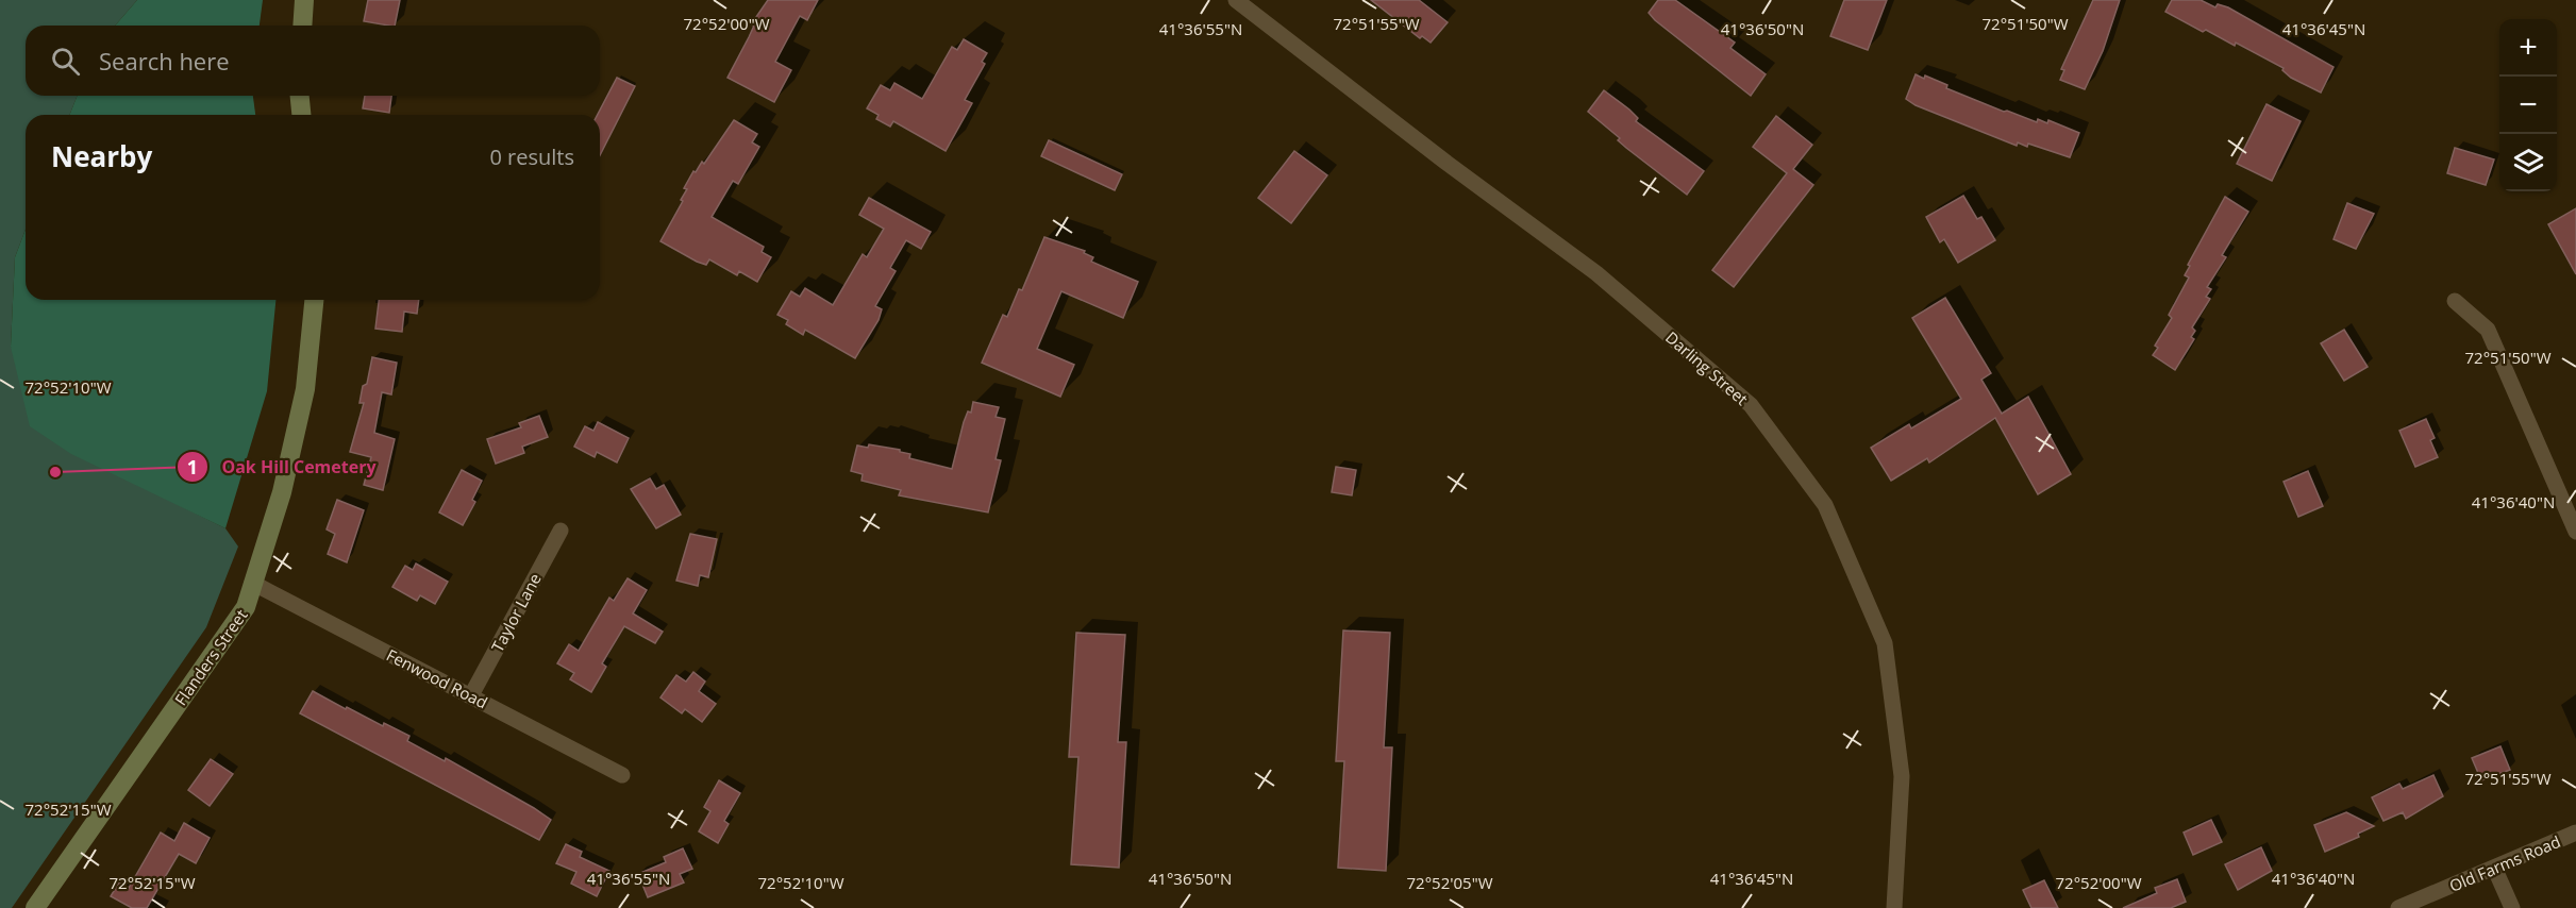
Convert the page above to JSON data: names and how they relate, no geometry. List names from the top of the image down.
{
  "streets": {
    "street": [
      "Darling Street",
      "Taylor Lane",
      "Flanders Street",
      "Fenwood Road",
      "Old Farms Road"
    ]
  },
  "crossings": [
    ["Taylor Lane", "Fenwood Road"],
    ["Flanders Street", "Fenwood Road"]
  ],
  "places": ["Oak Hill Cemetery"],
  "page": {
    "map_buttons": ["+", "−"],
    "search": "Search here",
    "heading": ["Nearby", "0 results"]
  },
  "coordinates": [
    "72°52'00\"W",
    "72°51'55\"W",
    "72°51'50\"W",
    "41°36'50\"N",
    "41°36'55\"N",
    "41°36'45\"N",
    "72°52'10\"W",
    "41°36'40\"N",
    "72°52'15\"W",
    "72°52'05\"W"
  ]
}
